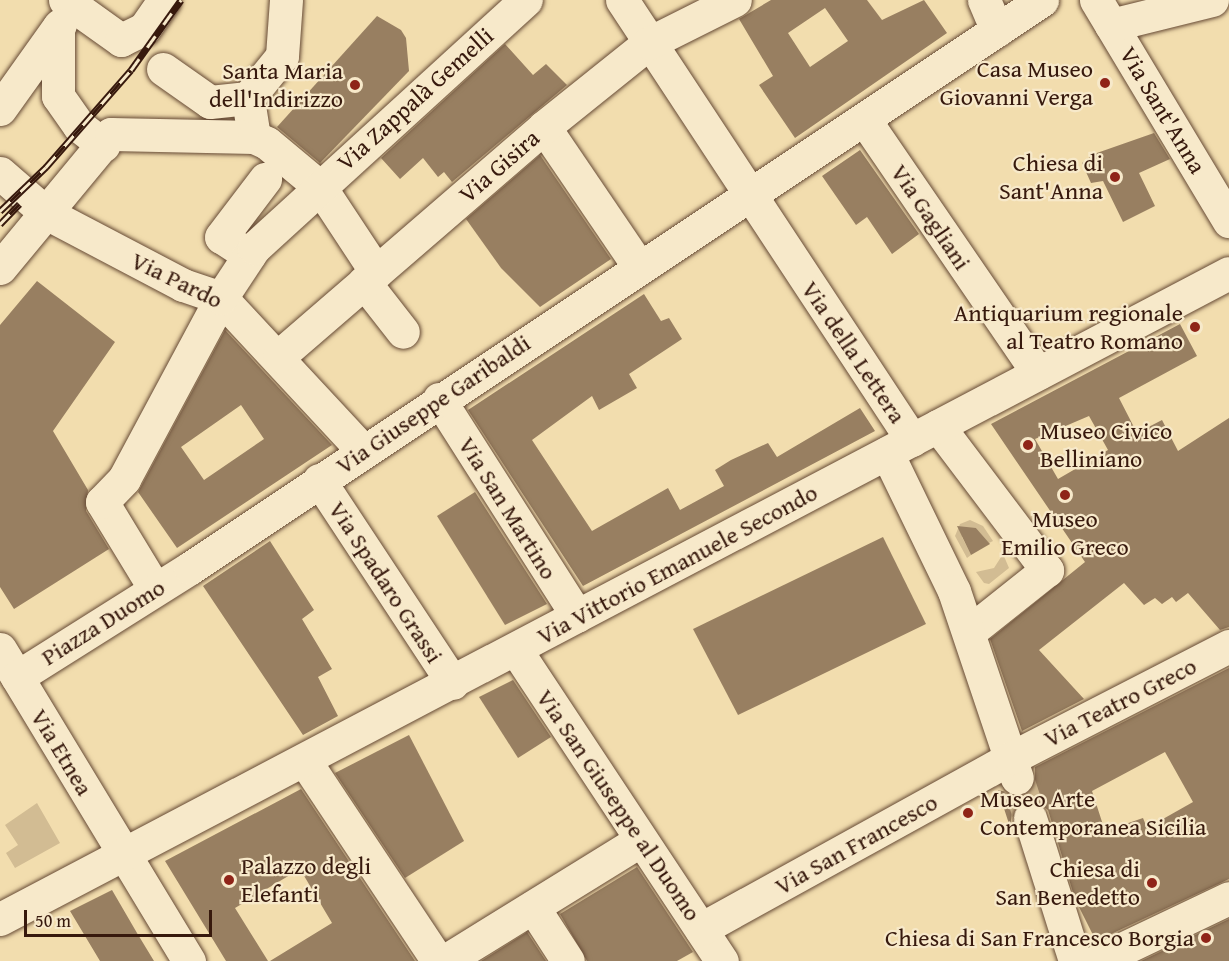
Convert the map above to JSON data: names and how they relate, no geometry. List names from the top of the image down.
{
  "streets": {
    "street": [
      "Via Zappalà Gemelli",
      "Via Sant'Anna",
      "Via Gisira",
      "Via Gagliani",
      "Via Pardo",
      "Via della Lettera",
      "Via Giuseppe Garibaldi",
      "Via San Martino",
      "Via Vittorio Emanuele Secondo",
      "Via Spadaro Grassi",
      "Piazza Duomo",
      "Via Teatro Greco",
      "Via Etnea",
      "Via San Giuseppe al Duomo",
      "Via San Francesco"
    ]
  },
  "crossings": [
    ["Via Zappalà Gemelli", "Via Pardo"],
    ["Via Zappalà Gemelli", "Piazza Duomo"],
    ["Via Gisira", "Via Pardo"],
    ["Via Gisira", "Via della Lettera"],
    ["Via Gagliani", "Via Giuseppe Garibaldi"],
    ["Via Gagliani", "Via Vittorio Emanuele Secondo"],
    ["Via Pardo", "Via Giuseppe Garibaldi"],
    ["Via della Lettera", "Via Giuseppe Garibaldi"],
    ["Via della Lettera", "Via Vittorio Emanuele Secondo"],
    ["Via Giuseppe Garibaldi", "Via San Martino"],
    ["Via Giuseppe Garibaldi", "Via Spadaro Grassi"],
    ["Via Giuseppe Garibaldi", "Piazza Duomo"],
    ["Via San Martino", "Via Vittorio Emanuele Secondo"],
    ["Via Vittorio Emanuele Secondo", "Via Spadaro Grassi"],
    ["Via Vittorio Emanuele Secondo", "Via Etnea"],
    ["Via Vittorio Emanuele Secondo", "Via San Giuseppe al Duomo"],
    ["Piazza Duomo", "Via Etnea"],
    ["Via Teatro Greco", "Via San Francesco"],
    ["Via San Giuseppe al Duomo", "Via San Francesco"]
  ],
  "places": [
    "Casa Museo Giovanni Verga",
    "Santa Maria dell'Indirizzo",
    "Chiesa di Sant'Anna",
    "Antiquarium regionale al Teatro Romano",
    "Museo Civico Belliniano",
    "Museo Emilio Greco",
    "Museo Arte Contemporanea Sicilia",
    "Palazzo degli Elefanti",
    "Chiesa di San Benedetto",
    "Chiesa di San Francesco Borgia"
  ],
  "scale_bar": "50 m"
}
